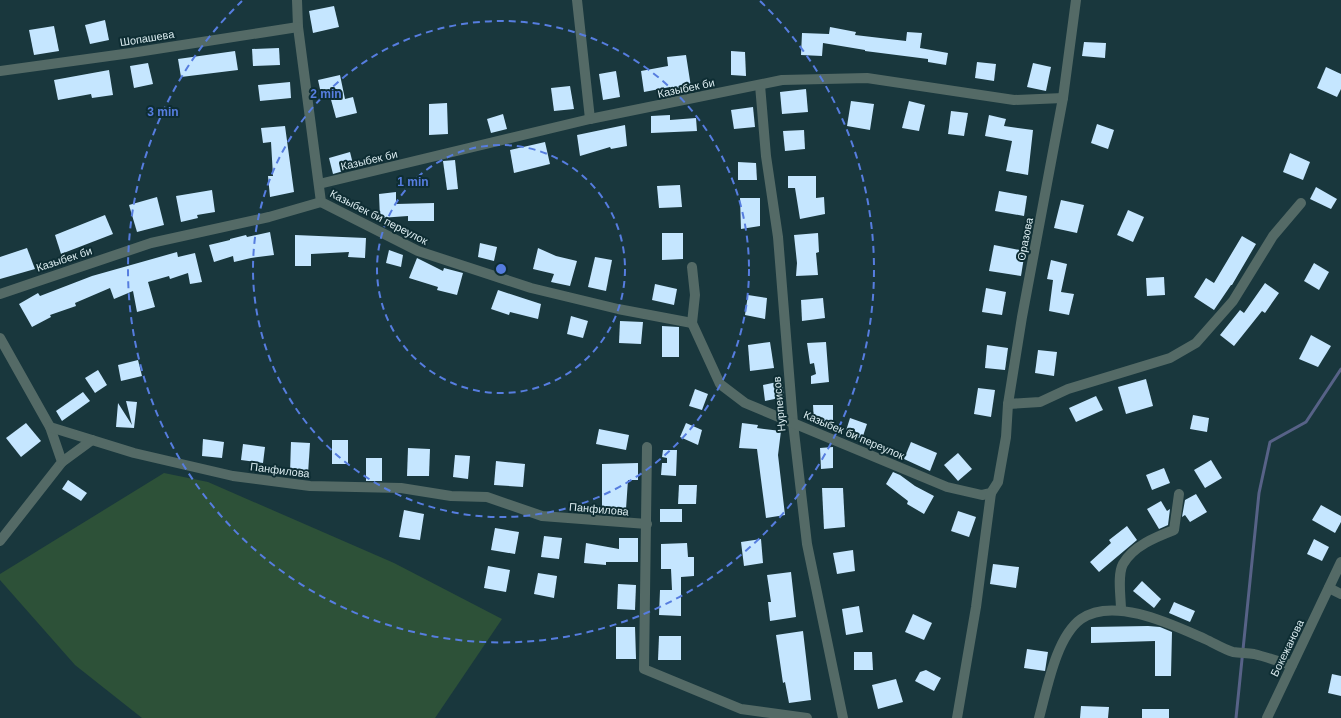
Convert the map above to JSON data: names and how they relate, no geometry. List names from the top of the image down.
{
  "streets": {
    "street": [
      "Шопашева",
      "Казыбек би",
      "Казыбек би переулок",
      "Оразова",
      "Нурпеисов",
      "Панфилова",
      "Бокежанова"
    ]
  },
  "crossings": [
    ["Шопашева", "Казыбек би переулок"],
    ["Казыбек би", "Казыбек би переулок"],
    ["Казыбек би", "Оразова"],
    ["Казыбек би", "Нурпеисов"],
    ["Казыбек би переулок", "Оразова"],
    ["Казыбек би переулок", "Нурпеисов"]
  ],
  "rings": ["2 min", "3 min", "1 min"]
}
